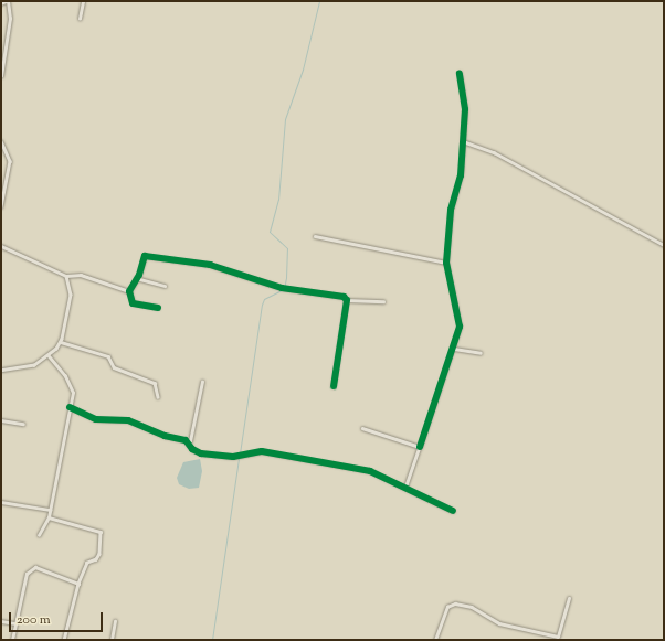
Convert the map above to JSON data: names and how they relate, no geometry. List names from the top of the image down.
{
  "scale_bar": "200 m"
}
